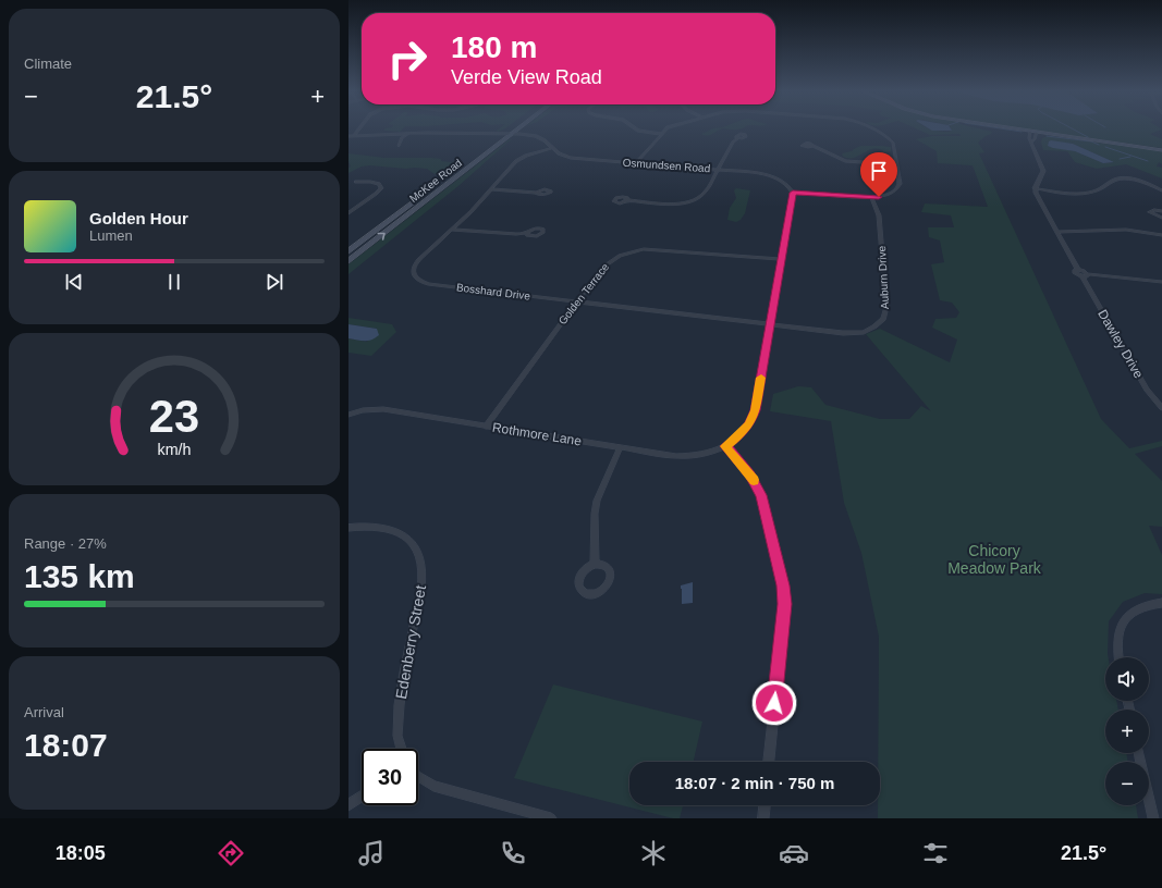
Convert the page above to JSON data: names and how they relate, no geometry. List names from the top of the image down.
{
  "streets": {
    "main road": ["McKee Road"],
    "street": [
      "Osmundsen Road",
      "Auburn Drive",
      "Bosshard Drive",
      "Golden Terrace",
      "Dawley Drive",
      "Rothmore Lane",
      "Edenberry Street"
    ]
  },
  "crossings": [
    ["Osmundsen Road", "McKee Road"],
    ["Osmundsen Road", "Bosshard Drive"],
    ["Osmundsen Road", "Rothmore Lane"],
    ["Auburn Drive", "Bosshard Drive"],
    ["Auburn Drive", "Rothmore Lane"],
    ["Bosshard Drive", "Golden Terrace"],
    ["Bosshard Drive", "Rothmore Lane"],
    ["Golden Terrace", "Rothmore Lane"]
  ],
  "parks": ["Chicory Meadow Park"],
  "page": {
    "tile": [
      "Climate",
      ["Range · 27%", "135 km"],
      ["Arrival", "18:07"]
    ],
    "turn": ["180 m", "Verde View Road"],
    "heat": ["−", "21.5°", "+"],
    "song": ["Golden Hour", "Lumen"],
    "map_buttons": ["+", "−"],
    "limit": "30",
    "trip": "18:07 · 2 min · 750 m",
    "tabs": ["18:05", "21.5°"],
    "gauge": ["23", "km/h"]
  }
}
